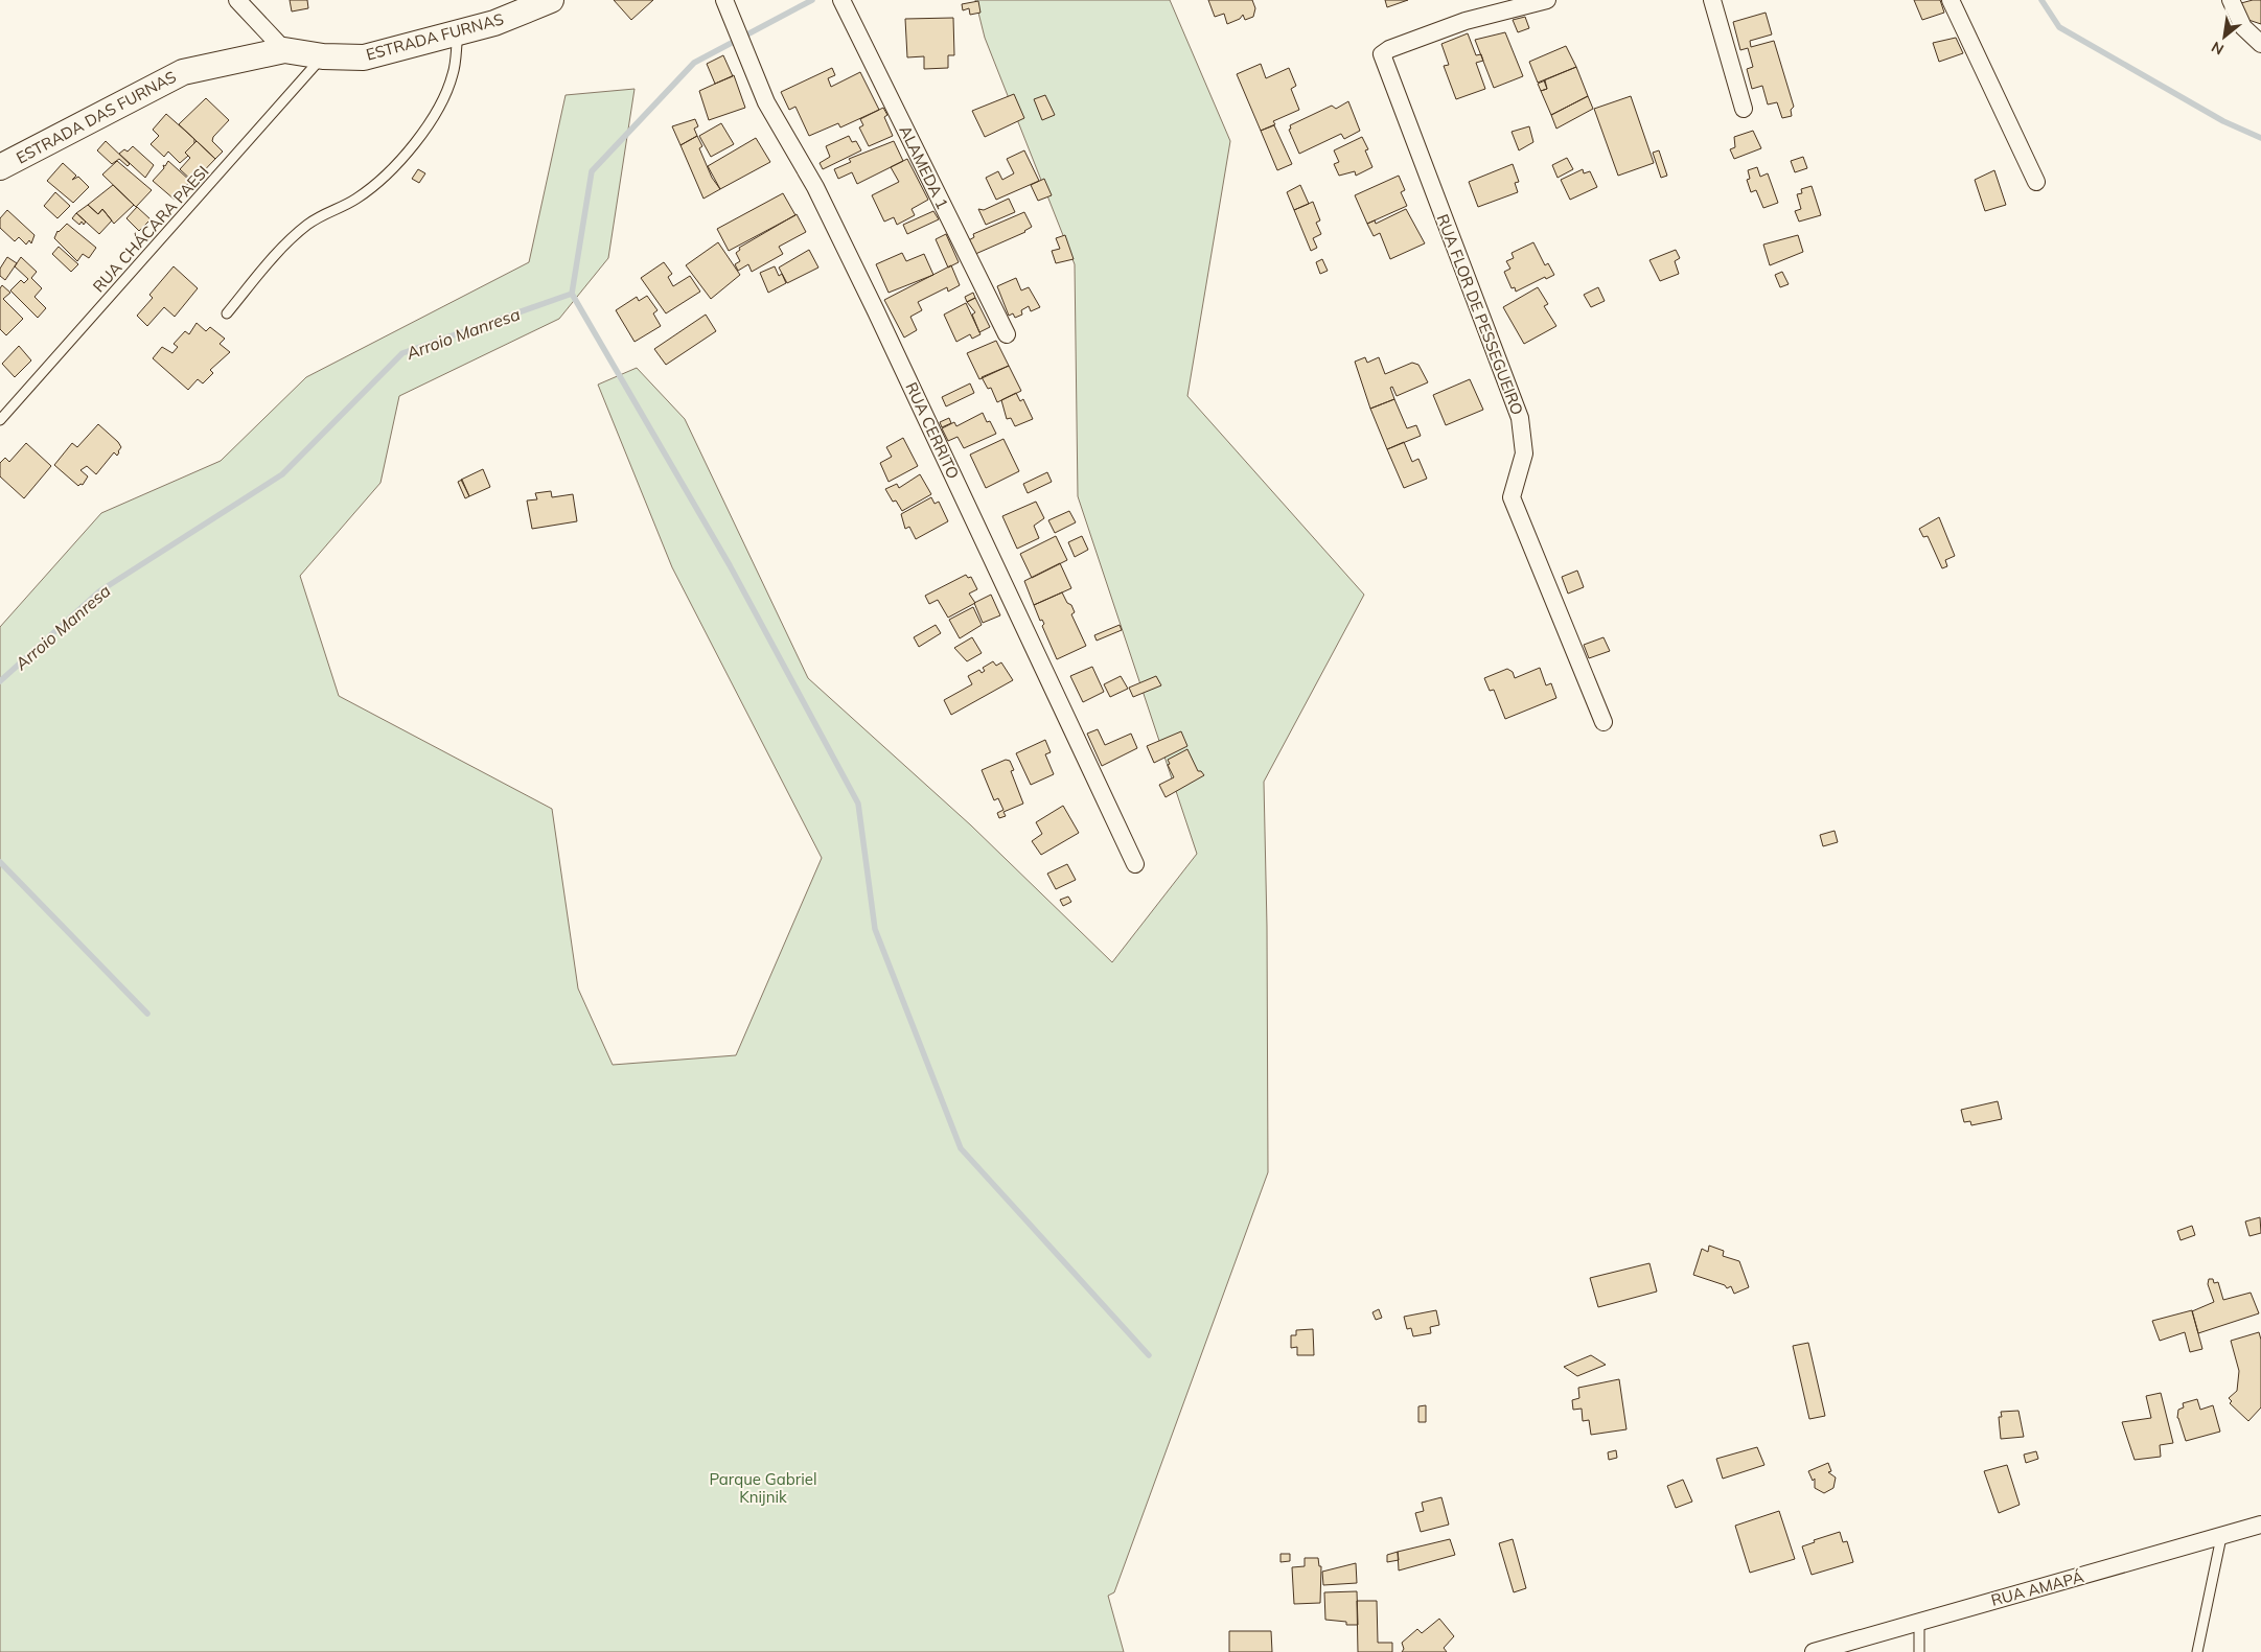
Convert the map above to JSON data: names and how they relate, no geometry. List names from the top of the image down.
{
  "streets": {
    "street": [
      "ESTRADA FURNAS",
      "ESTRADA DAS FURNAS",
      "ALAMEDA 1",
      "RUA FLOR DE PESSEGUEIRO",
      "RUA CERRITO",
      "RUA AMAPÁ"
    ],
    "lane": ["RUA CHÁCARA PAESI"]
  },
  "crossings": [
    ["ESTRADA FURNAS", "ESTRADA DAS FURNAS"],
    ["ESTRADA FURNAS", "RUA CHÁCARA PAESI"]
  ],
  "water": ["Arroio Manresa"],
  "parks": ["Parque Gabriel Knijnik"],
  "north": "bottom left"
}
